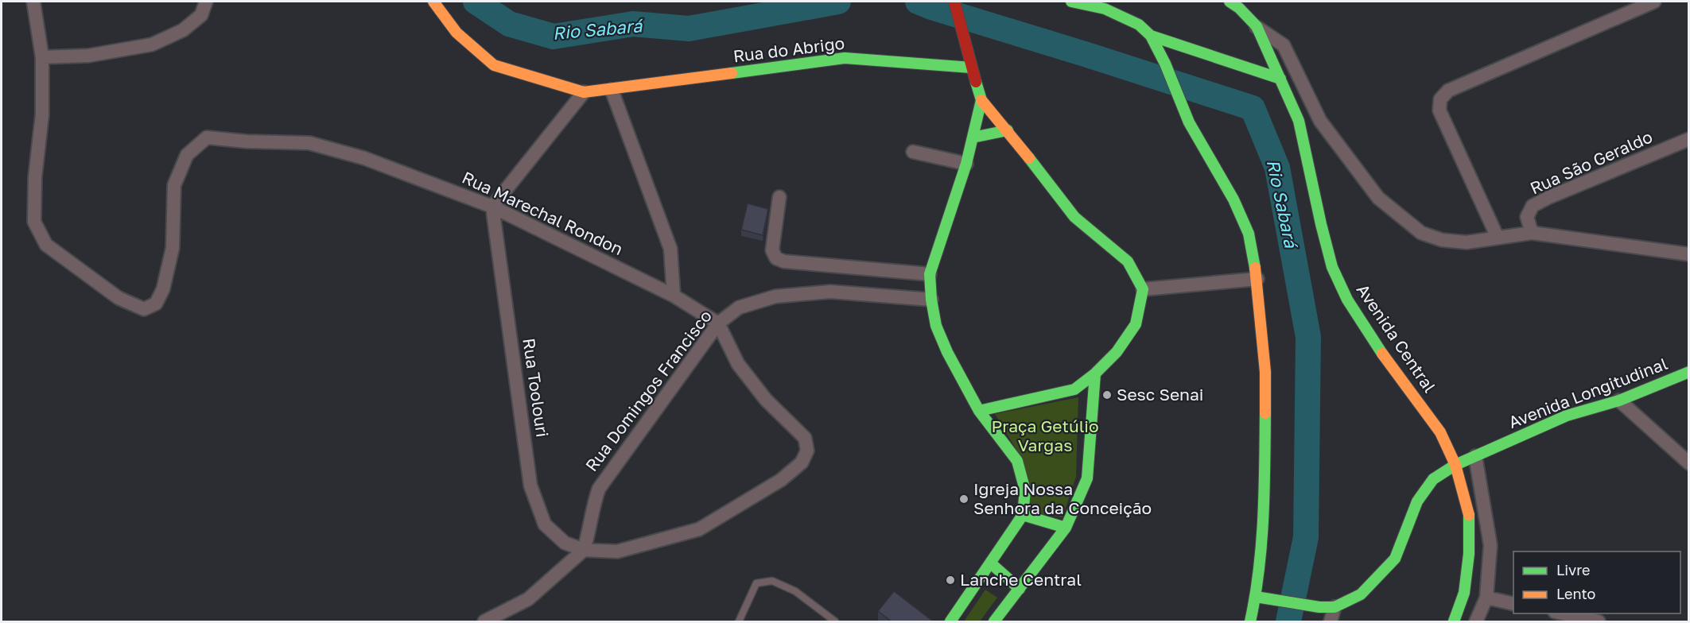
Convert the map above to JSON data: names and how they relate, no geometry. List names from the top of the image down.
{
  "streets": {
    "main road": ["Rua do Abrigo", "Avenida Central", "Avenida Longitudinal"],
    "street": [
      "Rua São Geraldo",
      "Rua Marechal Rondon",
      "Rua Toolouri",
      "Rua Domingos Francisco"
    ]
  },
  "crossings": [
    ["Rua Marechal Rondon", "Rua Toolouri"],
    ["Rua Marechal Rondon", "Rua Domingos Francisco"],
    ["Avenida Central", "Avenida Longitudinal"],
    ["Rua Toolouri", "Rua Domingos Francisco"]
  ],
  "water": ["Rio Sabará"],
  "parks": ["Praça Getúlio Vargas"],
  "places": ["Sesc Senai", "Igreja Nossa Senhora da Conceição", "Lanche Central"],
  "legend": ["Livre", "Lento"]
}
